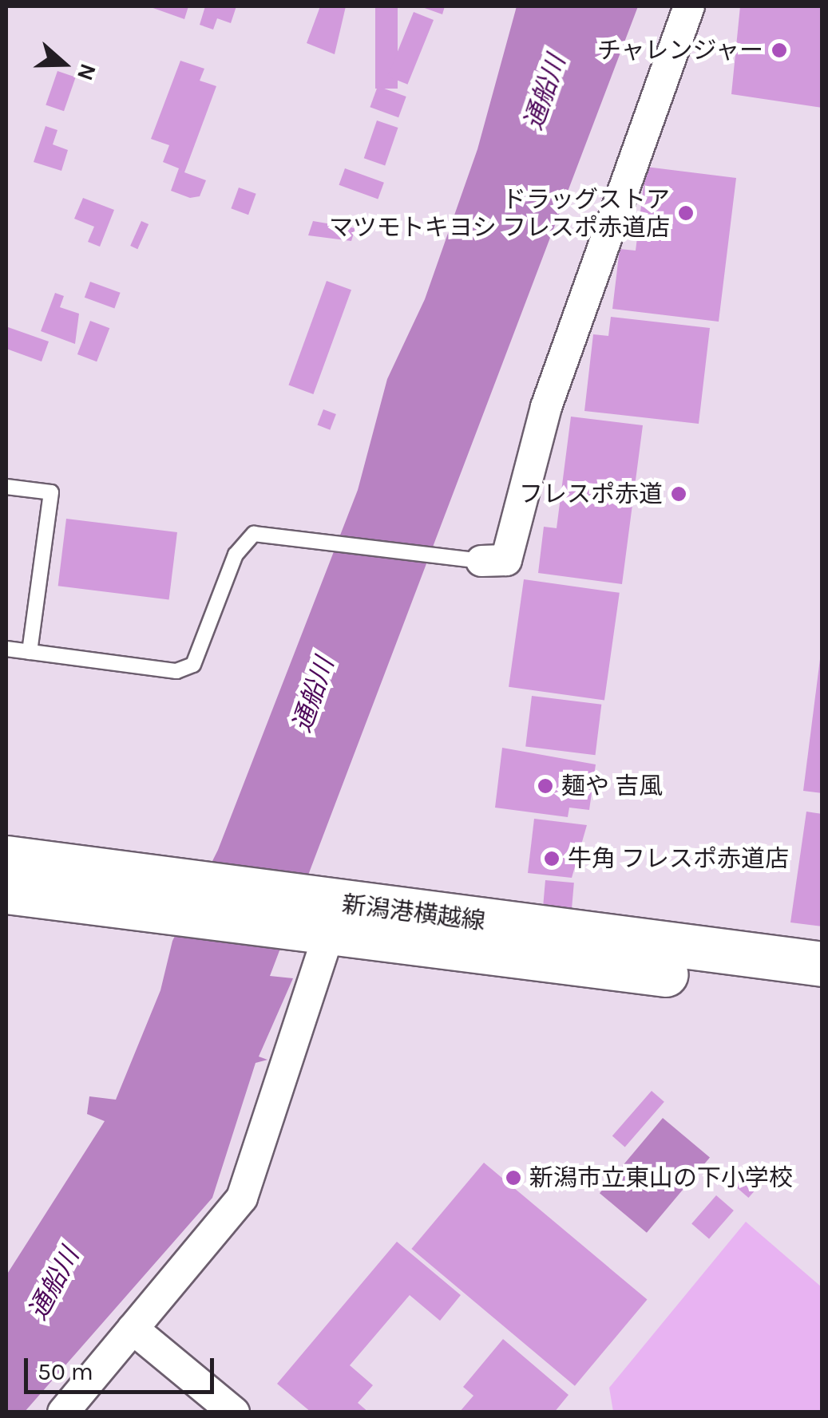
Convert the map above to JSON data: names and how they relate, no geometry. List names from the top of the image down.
{
  "streets": {
    "main road": ["新潟港横越線"]
  },
  "water": ["通船川"],
  "places": [
    "チャレンジャー",
    "ドラッグストア マツモトキヨシ フレスポ赤道店",
    "フレスポ赤道",
    "麺や 吉風",
    "牛角 フレスポ赤道店",
    "新潟市立東山の下小学校"
  ],
  "scale_bar": "50 m",
  "north": "right"
}
